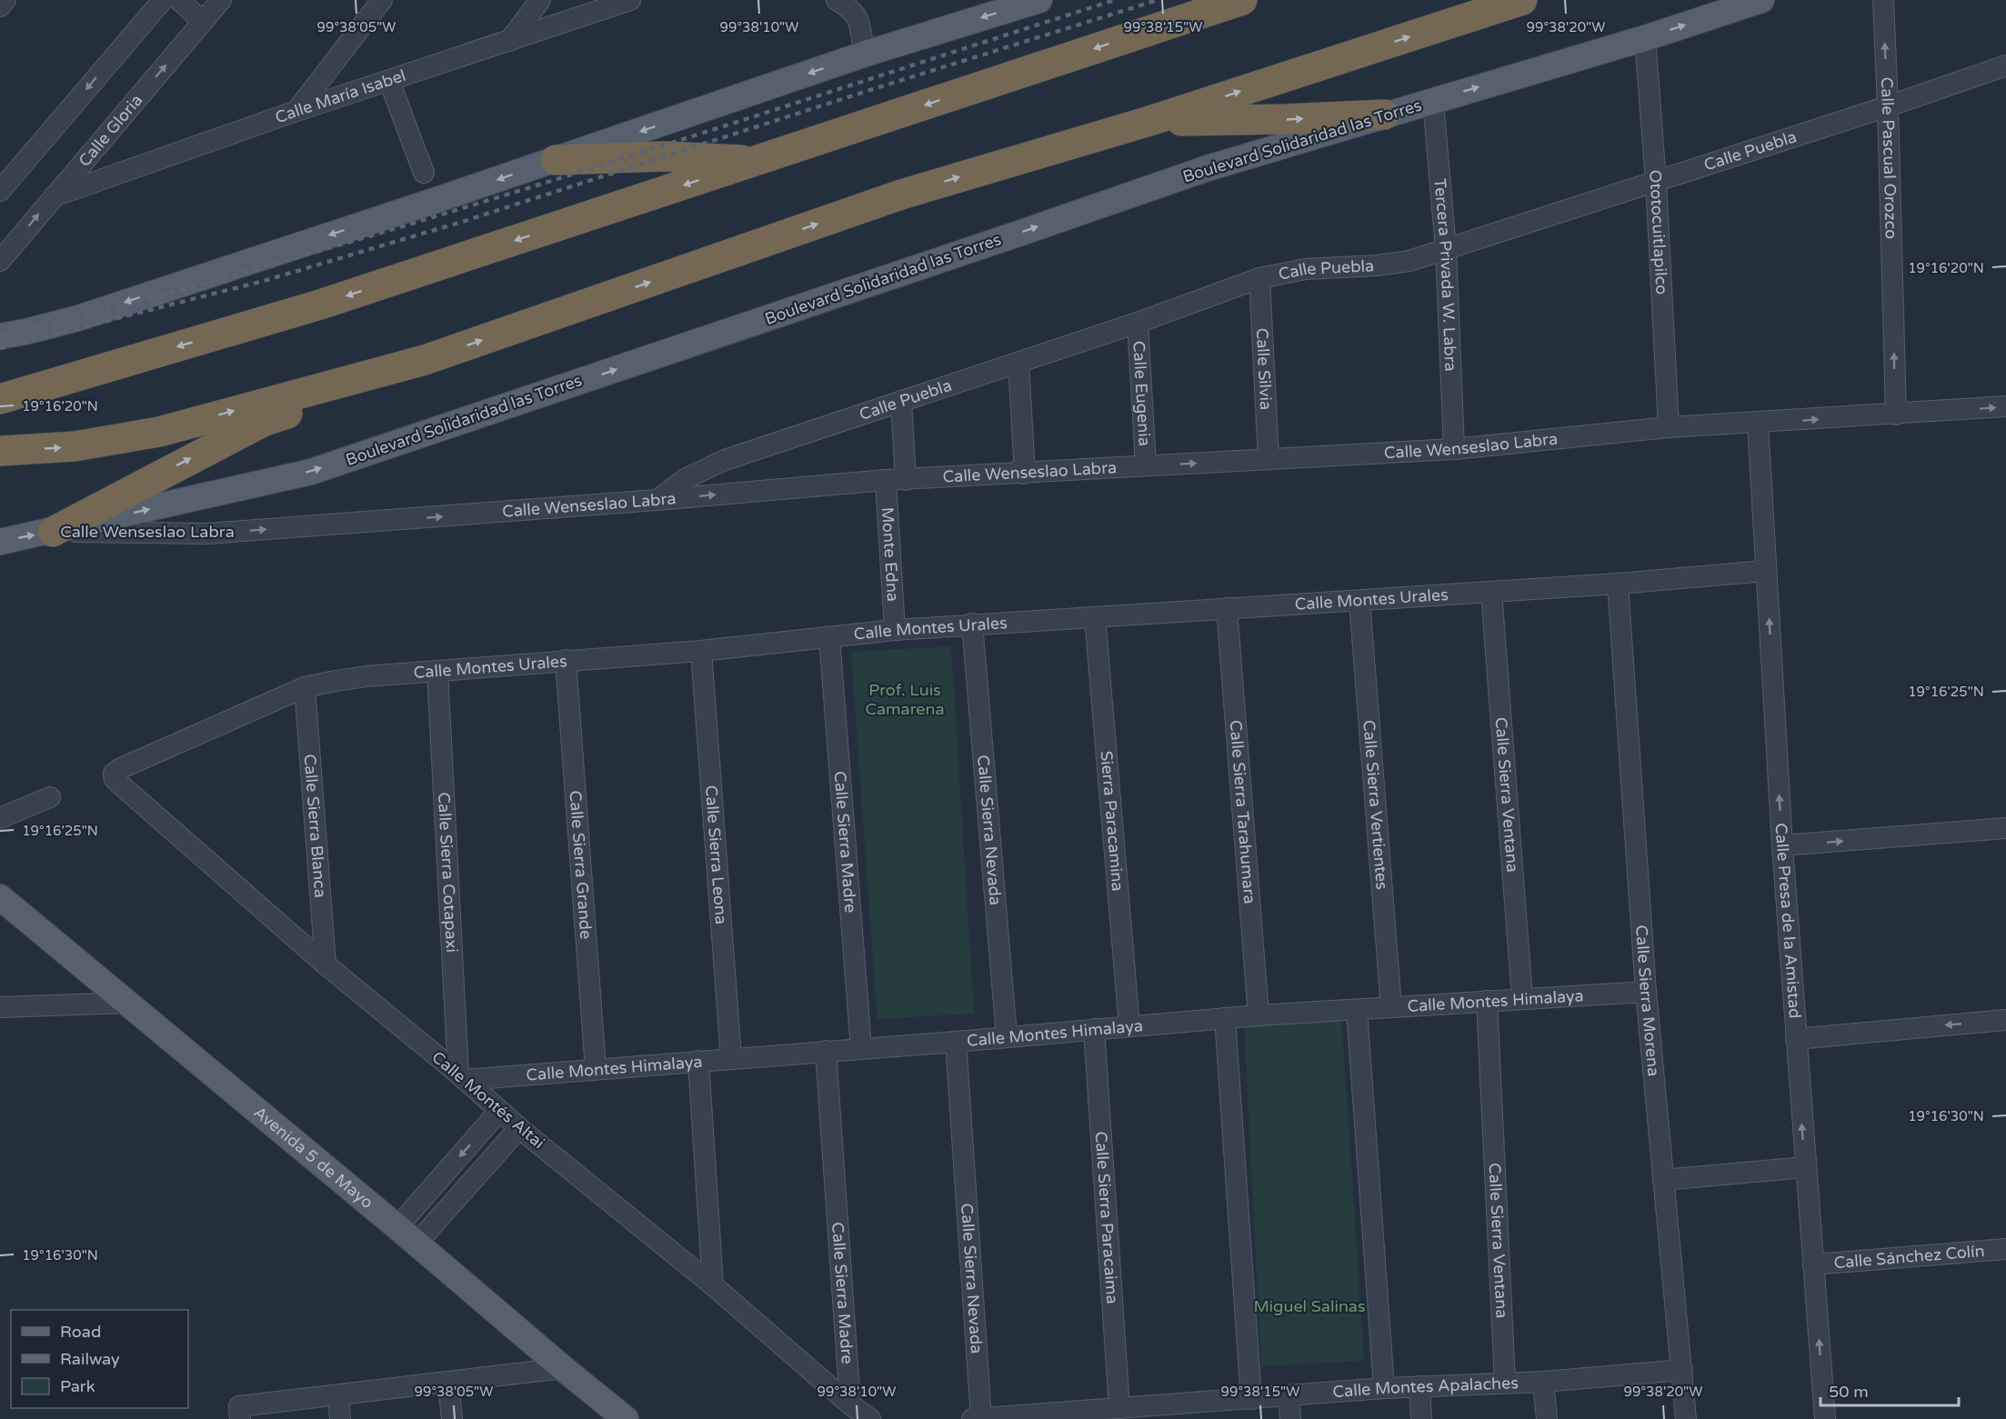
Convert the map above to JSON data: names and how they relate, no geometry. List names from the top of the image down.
{
  "streets": {
    "main road": ["Boulevard Solidaridad las Torres", "Avenida 5 de Mayo"],
    "street": [
      "Calle María Isabel",
      "Calle Gloria",
      "Calle Puebla",
      "Calle Pascual Orozco",
      "Ototocuitlapilco",
      "Tercera Privada W. Labra",
      "Calle Silvia",
      "Calle Eugenia",
      "Calle Wenseslao Labra",
      "Monte Edna",
      "Calle Montes Urales",
      "Calle Sierra Ventana",
      "Calle Sierra Vertientes",
      "Calle Sierra Tarahumara",
      "Sierra Paracamina",
      "Calle Sierra Blanca",
      "Calle Sierra Nevada",
      "Calle Sierra Madre",
      "Calle Sierra Leona",
      "Calle Sierra Grande",
      "Calle Sierra Cotapaxi",
      "Calle Presa de la Amistad",
      "Calle Montes Himalaya",
      "Calle Sierra Morena",
      "Calle Montés Altai",
      "Calle Sierra Paracaima",
      "Calle Sánchez Colín",
      "Calle Montes Apalaches"
    ]
  },
  "crossings": [
    ["Calle María Isabel", "Calle Gloria"],
    ["Boulevard Solidaridad las Torres", "Ototocuitlapilco"],
    ["Boulevard Solidaridad las Torres", "Tercera Privada W. Labra"],
    ["Boulevard Solidaridad las Torres", "Calle Wenseslao Labra"],
    ["Calle Puebla", "Calle Pascual Orozco"],
    ["Calle Puebla", "Ototocuitlapilco"],
    ["Calle Puebla", "Tercera Privada W. Labra"],
    ["Calle Puebla", "Calle Silvia"],
    ["Calle Puebla", "Calle Eugenia"],
    ["Calle Puebla", "Calle Wenseslao Labra"],
    ["Calle Puebla", "Monte Edna"],
    ["Calle Pascual Orozco", "Calle Wenseslao Labra"],
    ["Ototocuitlapilco", "Calle Wenseslao Labra"],
    ["Tercera Privada W. Labra", "Calle Wenseslao Labra"],
    ["Calle Silvia", "Calle Wenseslao Labra"],
    ["Calle Eugenia", "Calle Wenseslao Labra"],
    ["Calle Wenseslao Labra", "Monte Edna"],
    ["Calle Wenseslao Labra", "Calle Presa de la Amistad"],
    ["Monte Edna", "Calle Montes Urales"],
    ["Calle Montes Urales", "Calle Sierra Ventana"],
    ["Calle Montes Urales", "Calle Sierra Vertientes"],
    ["Calle Montes Urales", "Calle Sierra Tarahumara"],
    ["Calle Montes Urales", "Sierra Paracamina"],
    ["Calle Montes Urales", "Calle Sierra Blanca"],
    ["Calle Montes Urales", "Calle Sierra Nevada"],
    ["Calle Montes Urales", "Calle Sierra Madre"],
    ["Calle Montes Urales", "Calle Sierra Leona"],
    ["Calle Montes Urales", "Calle Sierra Grande"],
    ["Calle Montes Urales", "Calle Sierra Cotapaxi"],
    ["Calle Montes Urales", "Calle Presa de la Amistad"],
    ["Calle Montes Urales", "Calle Sierra Morena"],
    ["Calle Montes Urales", "Calle Montés Altai"],
    ["Calle Sierra Ventana", "Calle Montes Himalaya"],
    ["Calle Sierra Ventana", "Calle Montes Apalaches"],
    ["Calle Sierra Vertientes", "Calle Montes Himalaya"],
    ["Calle Sierra Tarahumara", "Calle Montes Himalaya"],
    ["Sierra Paracamina", "Calle Montes Himalaya"],
    ["Calle Sierra Blanca", "Calle Montés Altai"],
    ["Calle Sierra Nevada", "Calle Montes Himalaya"],
    ["Calle Sierra Nevada", "Calle Montes Apalaches"],
    ["Calle Sierra Madre", "Calle Montes Himalaya"],
    ["Calle Sierra Madre", "Calle Montés Altai"],
    ["Calle Sierra Leona", "Calle Montes Himalaya"],
    ["Calle Sierra Grande", "Calle Montes Himalaya"],
    ["Calle Sierra Cotapaxi", "Calle Montes Himalaya"],
    ["Calle Sierra Cotapaxi", "Calle Montés Altai"],
    ["Calle Presa de la Amistad", "Calle Sánchez Colín"],
    ["Calle Montes Himalaya", "Calle Sierra Morena"],
    ["Calle Montes Himalaya", "Calle Montés Altai"],
    ["Calle Montes Himalaya", "Calle Sierra Paracaima"],
    ["Calle Sierra Morena", "Calle Montes Apalaches"],
    ["Calle Sierra Paracaima", "Calle Montes Apalaches"]
  ],
  "one_way": ["Calle Pascual Orozco", "Calle Wenseslao Labra", "Calle Presa de la Amistad"],
  "parks": ["Prof. Luis Camarena", "Miguel Salinas"],
  "legend": ["Road", "Railway", "Park"],
  "scale_bar": "50 m",
  "coordinates": [
    "99°38'05\"W",
    "99°38'10\"W",
    "99°38'15\"W",
    "99°38'20\"W",
    "19°16'20\"N",
    "19°16'25\"N",
    "19°16'30\"N"
  ]
}
